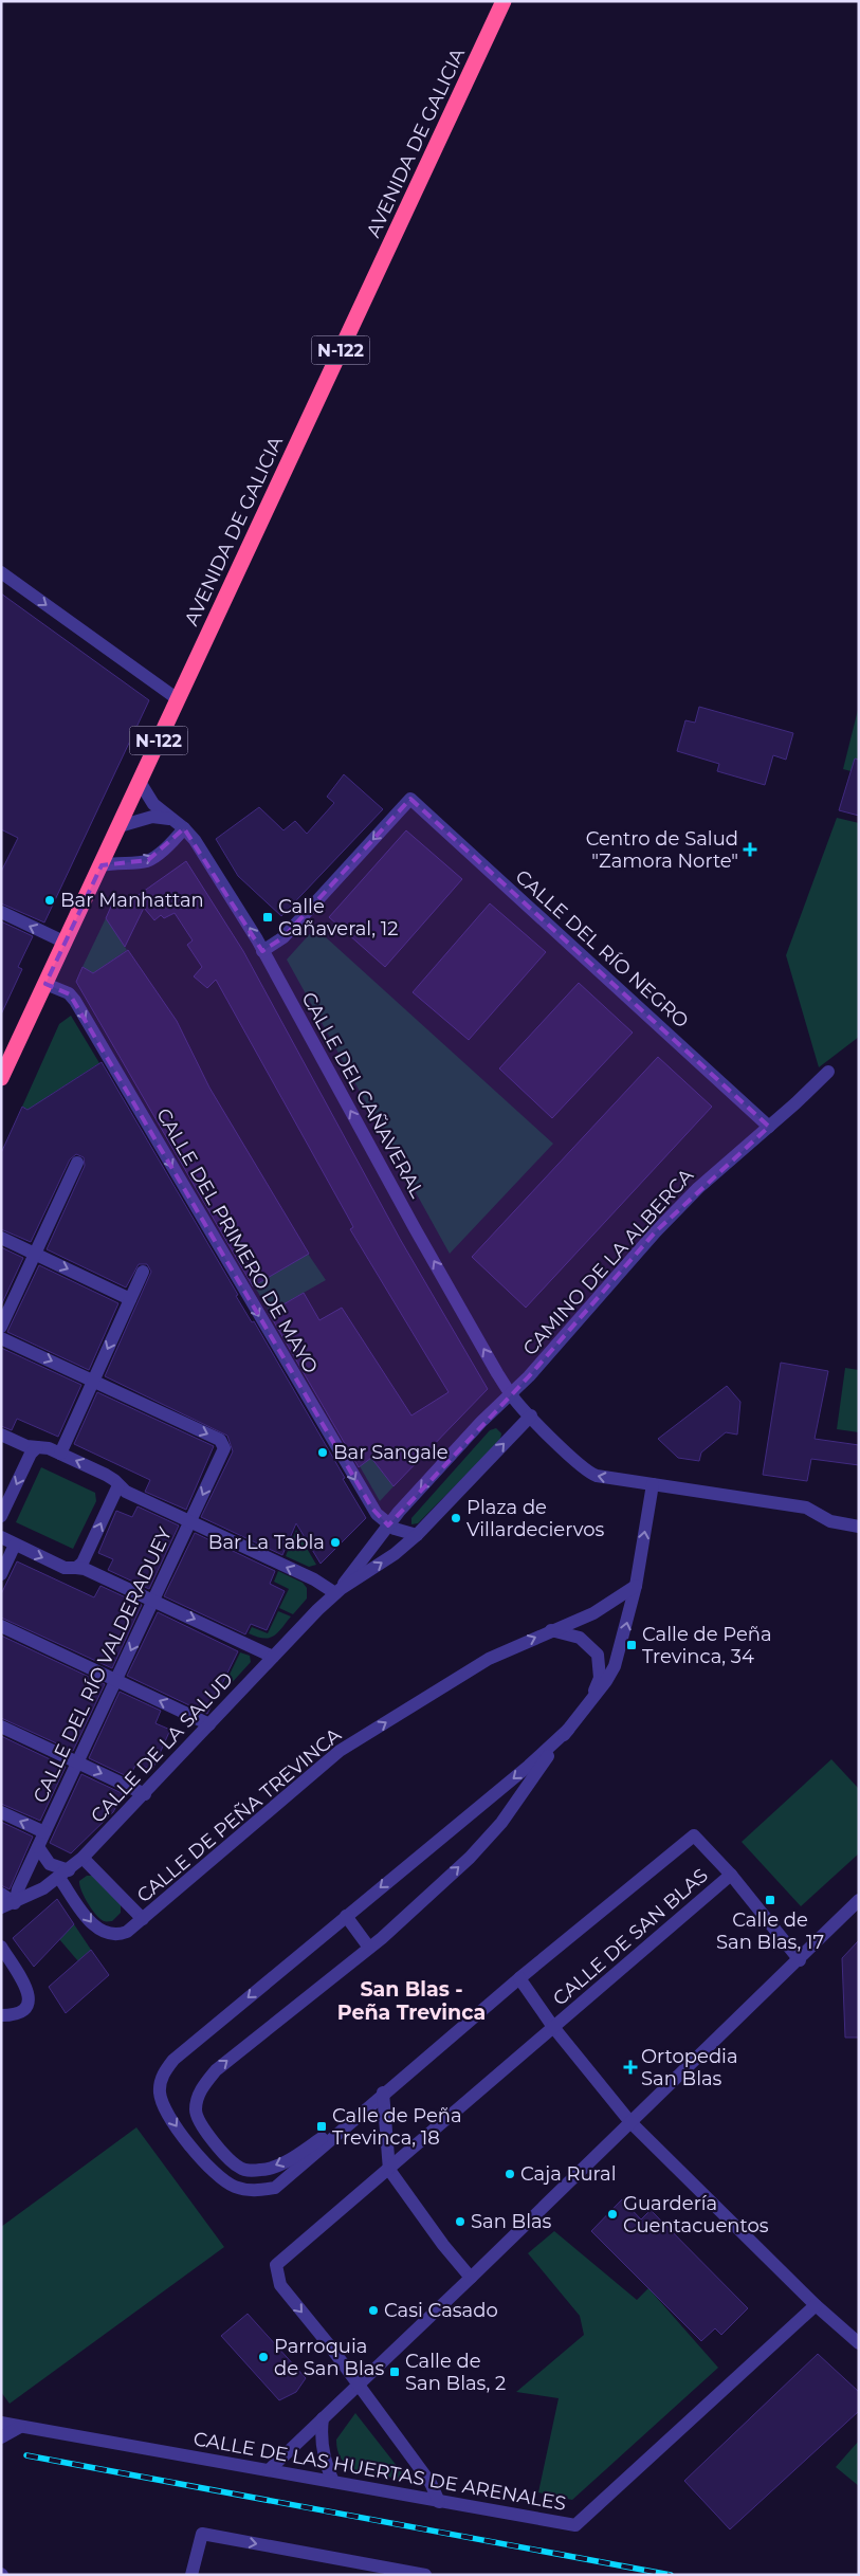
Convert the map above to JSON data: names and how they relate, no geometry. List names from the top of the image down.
{
  "streets": {
    "highway": ["AVENIDA DE GALICIA", "N-122"],
    "street": [
      "CALLE DEL RÍO NEGRO",
      "CALLE DEL CAÑAVERAL",
      "CALLE DEL PRIMERO DE MAYO",
      "CAMINO DE LA ALBERCA",
      "CALLE DEL RÍO VALDERADUEY",
      "CALLE DE LA SALUD",
      "CALLE DE PEÑA TREVINCA",
      "CALLE DE SAN BLAS",
      "CALLE DE LAS HUERTAS DE ARENALES"
    ]
  },
  "crossings": [
    ["AVENIDA DE GALICIA", "CALLE DEL CAÑAVERAL"],
    ["AVENIDA DE GALICIA", "CALLE DEL PRIMERO DE MAYO"],
    ["CALLE DEL RÍO NEGRO", "CALLE DEL CAÑAVERAL"],
    ["CALLE DEL RÍO NEGRO", "CAMINO DE LA ALBERCA"],
    ["CALLE DEL CAÑAVERAL", "CAMINO DE LA ALBERCA"],
    ["CALLE DEL RÍO VALDERADUEY", "CALLE DE LA SALUD"],
    ["CALLE DE LA SALUD", "CALLE DE PEÑA TREVINCA"],
    ["CALLE DE SAN BLAS", "CALLE DE LAS HUERTAS DE ARENALES"]
  ],
  "one_way": ["CALLE DEL CAÑAVERAL", "CALLE DEL PRIMERO DE MAYO", "CALLE DE PEÑA TREVINCA"],
  "districts": ["San Blas - Peña Trevinca"],
  "places": {
    "health": ["Centro de Salud \"Zamora Norte\"", "Ortopedia San Blas"],
    "other": [
      "Bar Manhattan",
      "Bar Sangale",
      "Plaza de Villardeciervos",
      "Bar La Tabla",
      "Caja Rural",
      "Guardería Cuentacuentos",
      "San Blas",
      "Casi Casado",
      "Parroquia de San Blas"
    ],
    "transit": [
      "Calle Cañaveral, 12",
      "Calle de Peña Trevinca, 34",
      "Calle de San Blas, 17",
      "Calle de Peña Trevinca, 18",
      "Calle de San Blas, 2"
    ]
  }
}
